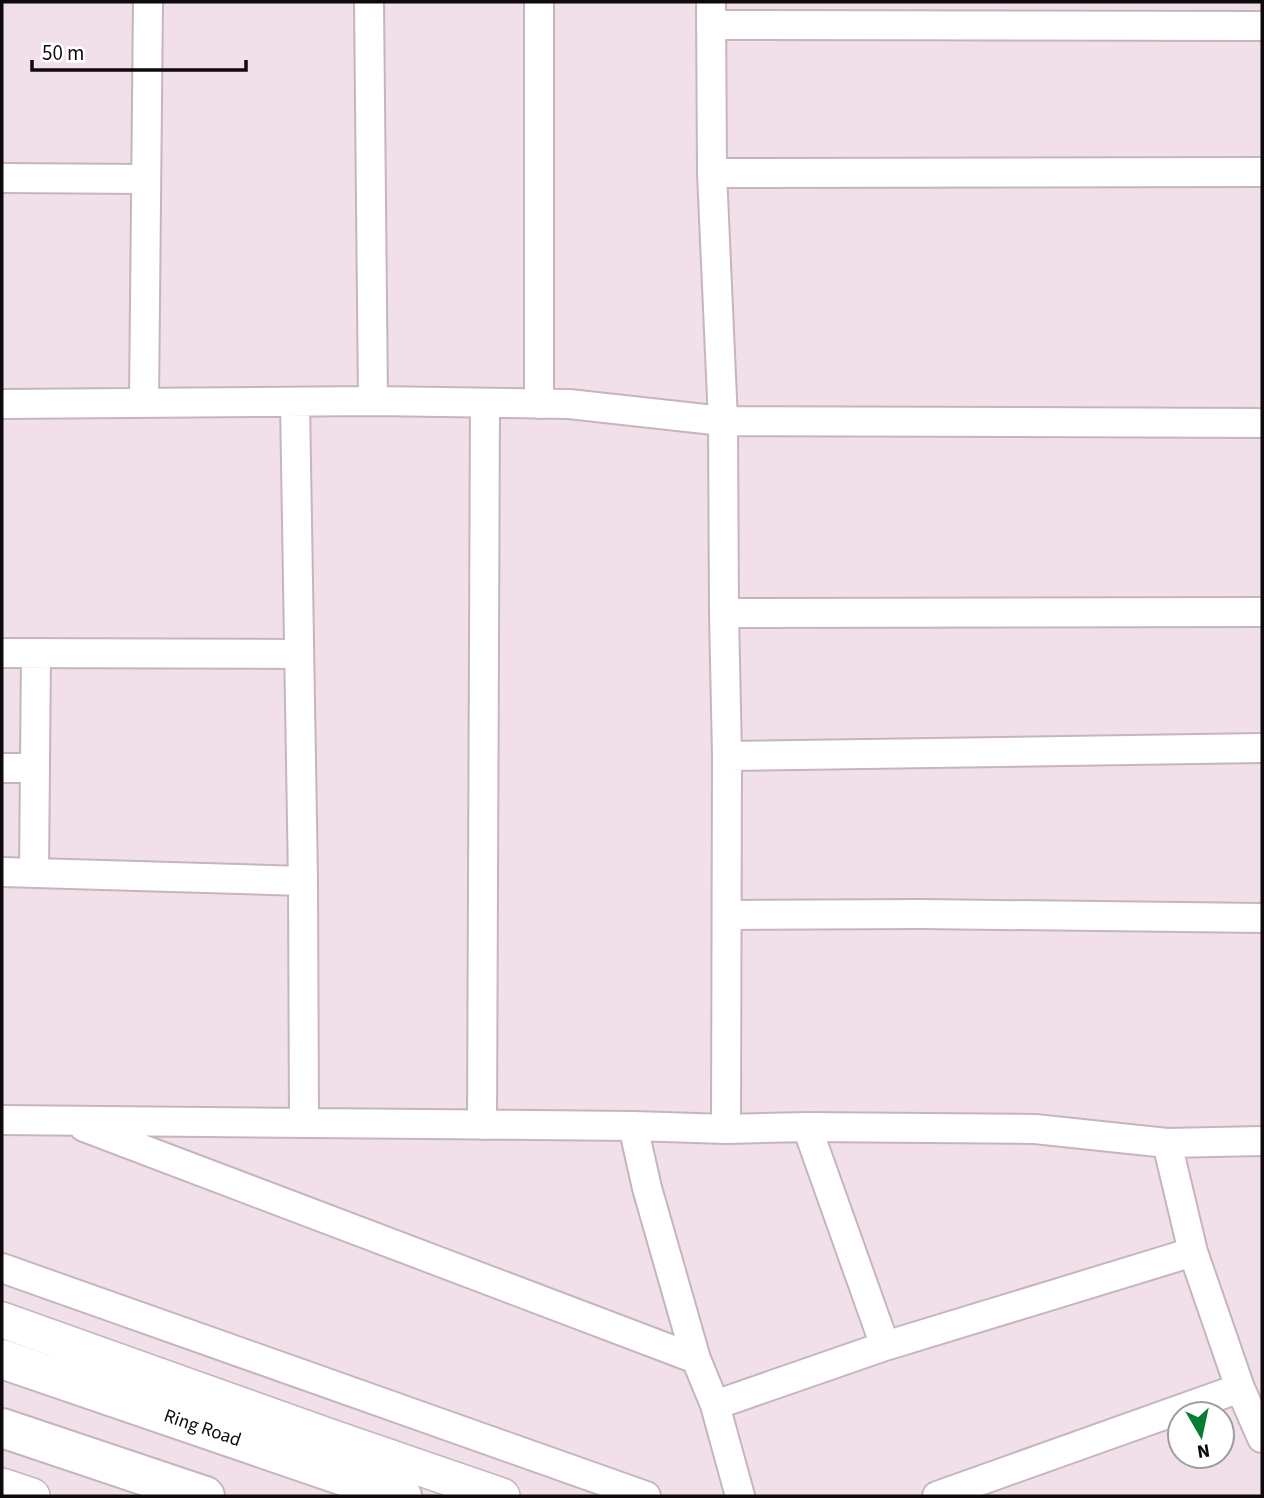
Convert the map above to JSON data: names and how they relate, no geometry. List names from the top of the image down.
{
  "streets": {
    "highway": ["Ring Road"]
  },
  "scale_bar": "50 m",
  "north": "bottom"
}
